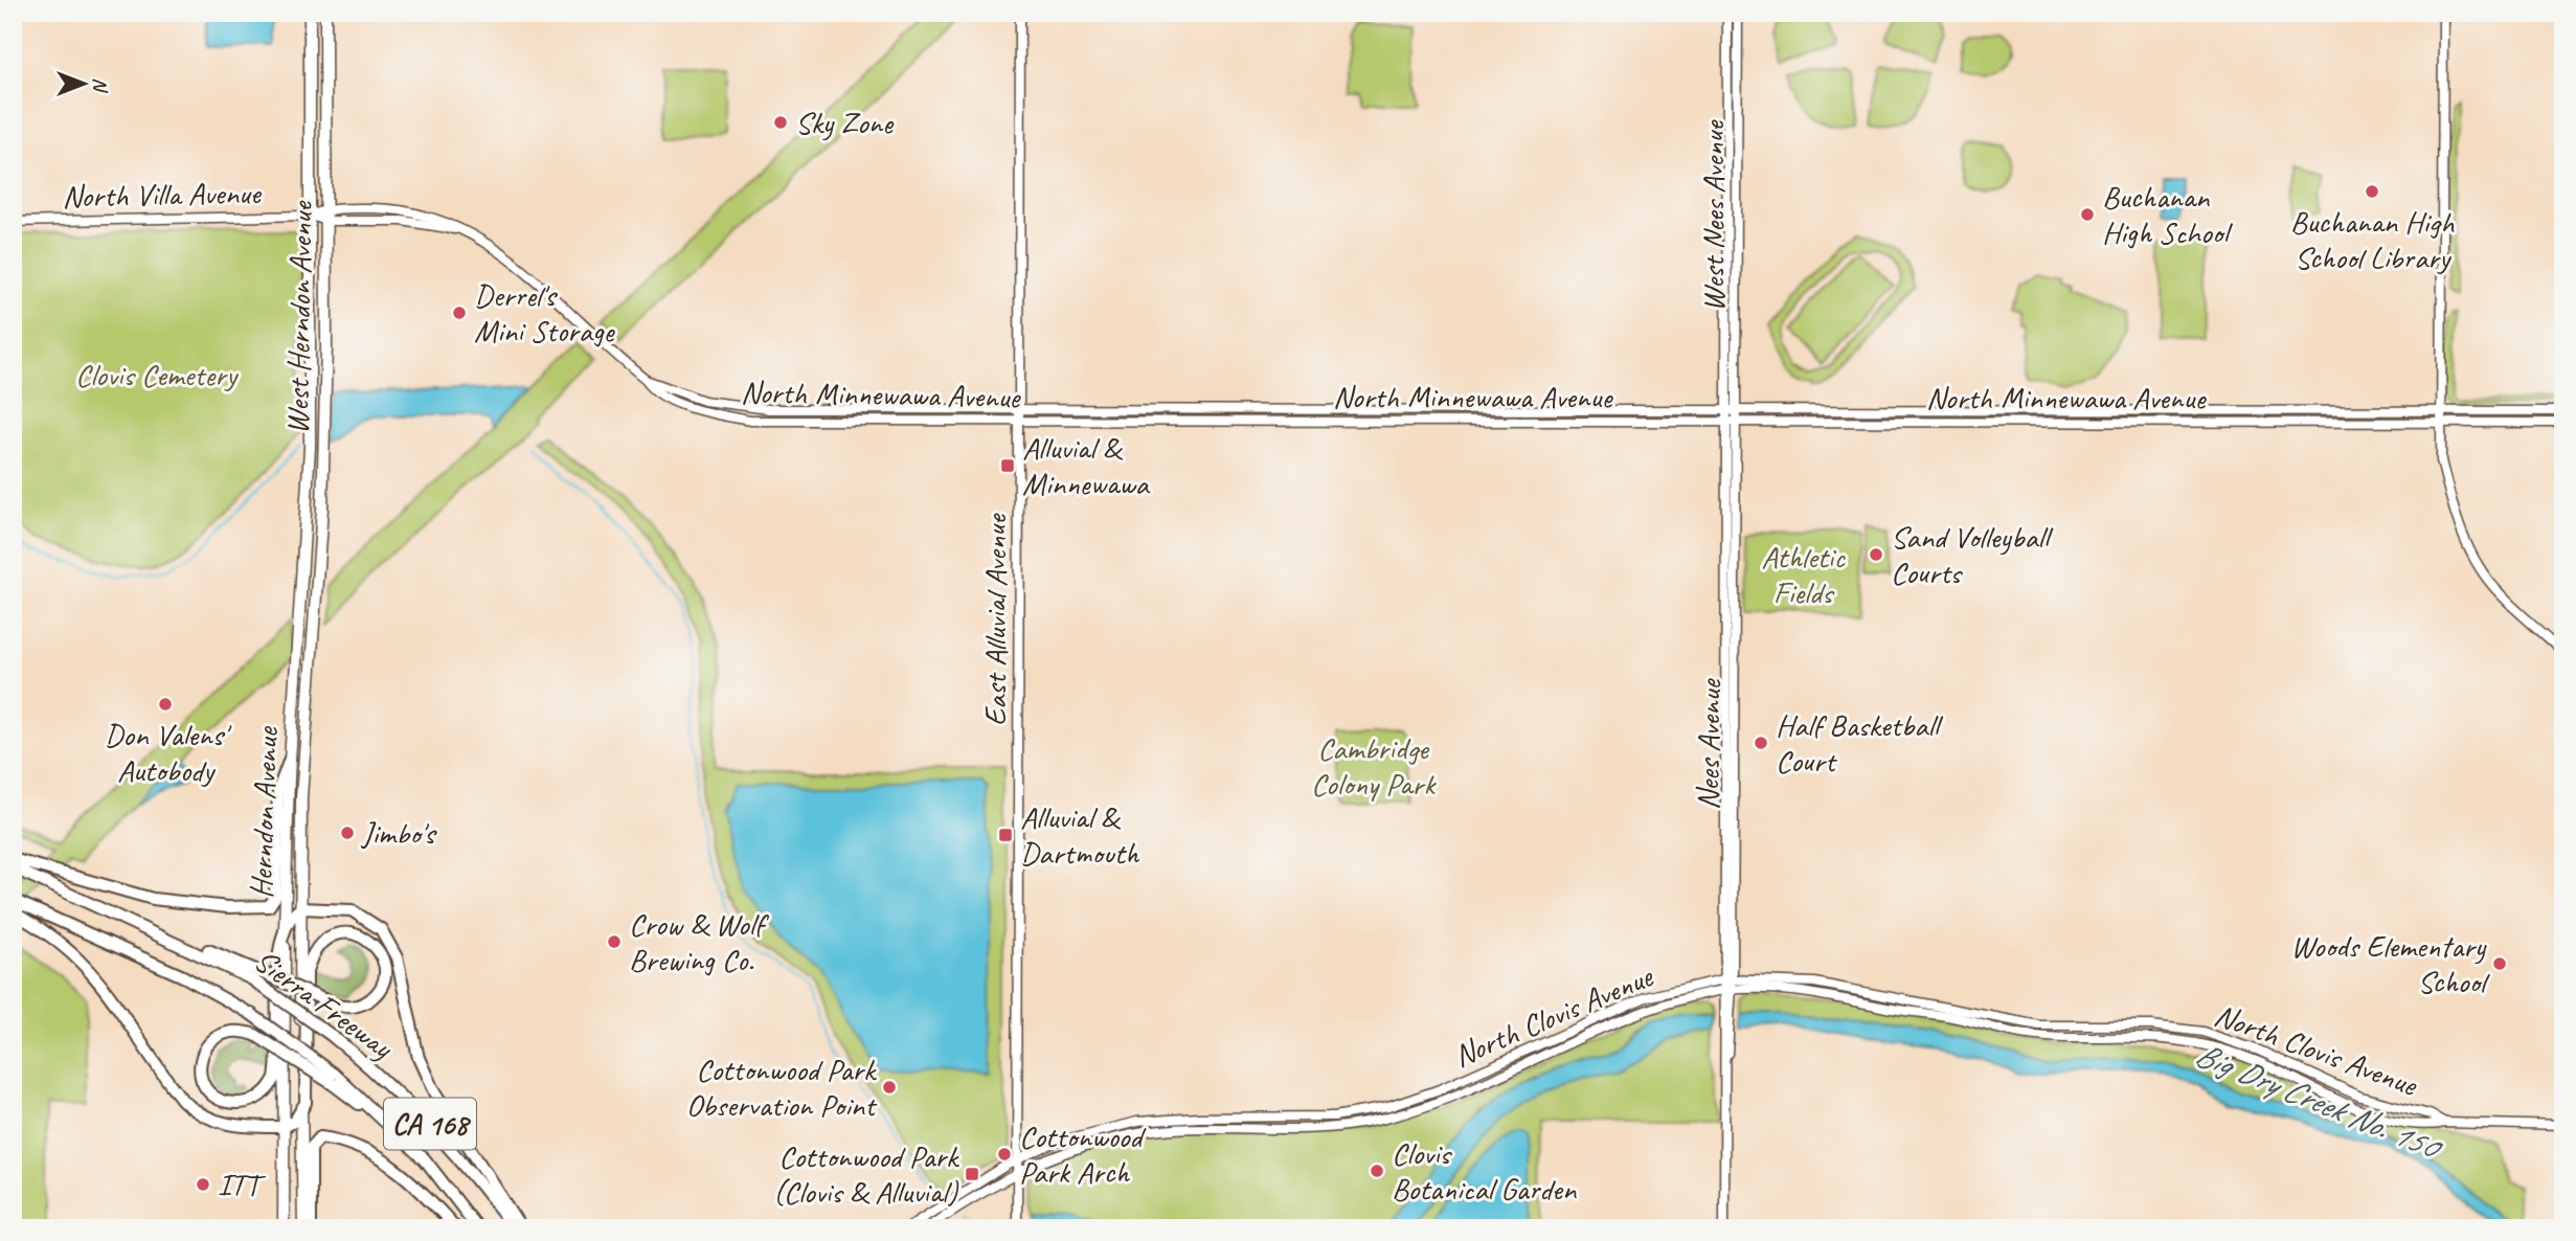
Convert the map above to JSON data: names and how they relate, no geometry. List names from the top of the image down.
{
  "streets": {
    "highway": ["Sierra Freeway", "CA 168"],
    "main road": [
      "North Villa Avenue",
      "West Nees Avenue",
      "West Herndon Avenue",
      "North Minnewawa Avenue",
      "East Alluvial Avenue",
      "Nees Avenue",
      "Herndon Avenue",
      "North Clovis Avenue"
    ]
  },
  "crossings": [
    ["North Villa Avenue", "West Herndon Avenue"],
    ["North Villa Avenue", "North Minnewawa Avenue"],
    ["West Nees Avenue", "North Minnewawa Avenue"],
    ["West Nees Avenue", "Nees Avenue"],
    ["West Herndon Avenue", "Herndon Avenue"],
    ["North Minnewawa Avenue", "East Alluvial Avenue"],
    ["North Minnewawa Avenue", "Nees Avenue"],
    ["East Alluvial Avenue", "North Clovis Avenue"],
    ["Nees Avenue", "North Clovis Avenue"]
  ],
  "water": ["Big Dry Creek No. 150"],
  "parks": ["Clovis Cemetery", "Athletic Fields", "Cambridge Colony Park"],
  "places": {
    "other": [
      "Sky Zone",
      "Buchanan High School Library",
      "Buchanan High School",
      "Derrel's Mini Storage",
      "Sand Volleyball Courts",
      "Don Valens' Autobody",
      "Half Basketball Court",
      "Jimbo's",
      "Crow & Wolf Brewing Co.",
      "Woods Elementary School",
      "Cottonwood Park Observation Point",
      "Cottonwood Park Arch",
      "Clovis Botanical Garden",
      "ITT"
    ],
    "transit": ["Alluvial & Minnewawa", "Alluvial & Dartmouth", "Cottonwood Park (Clovis & Alluvial)"]
  },
  "north": "right"
}
